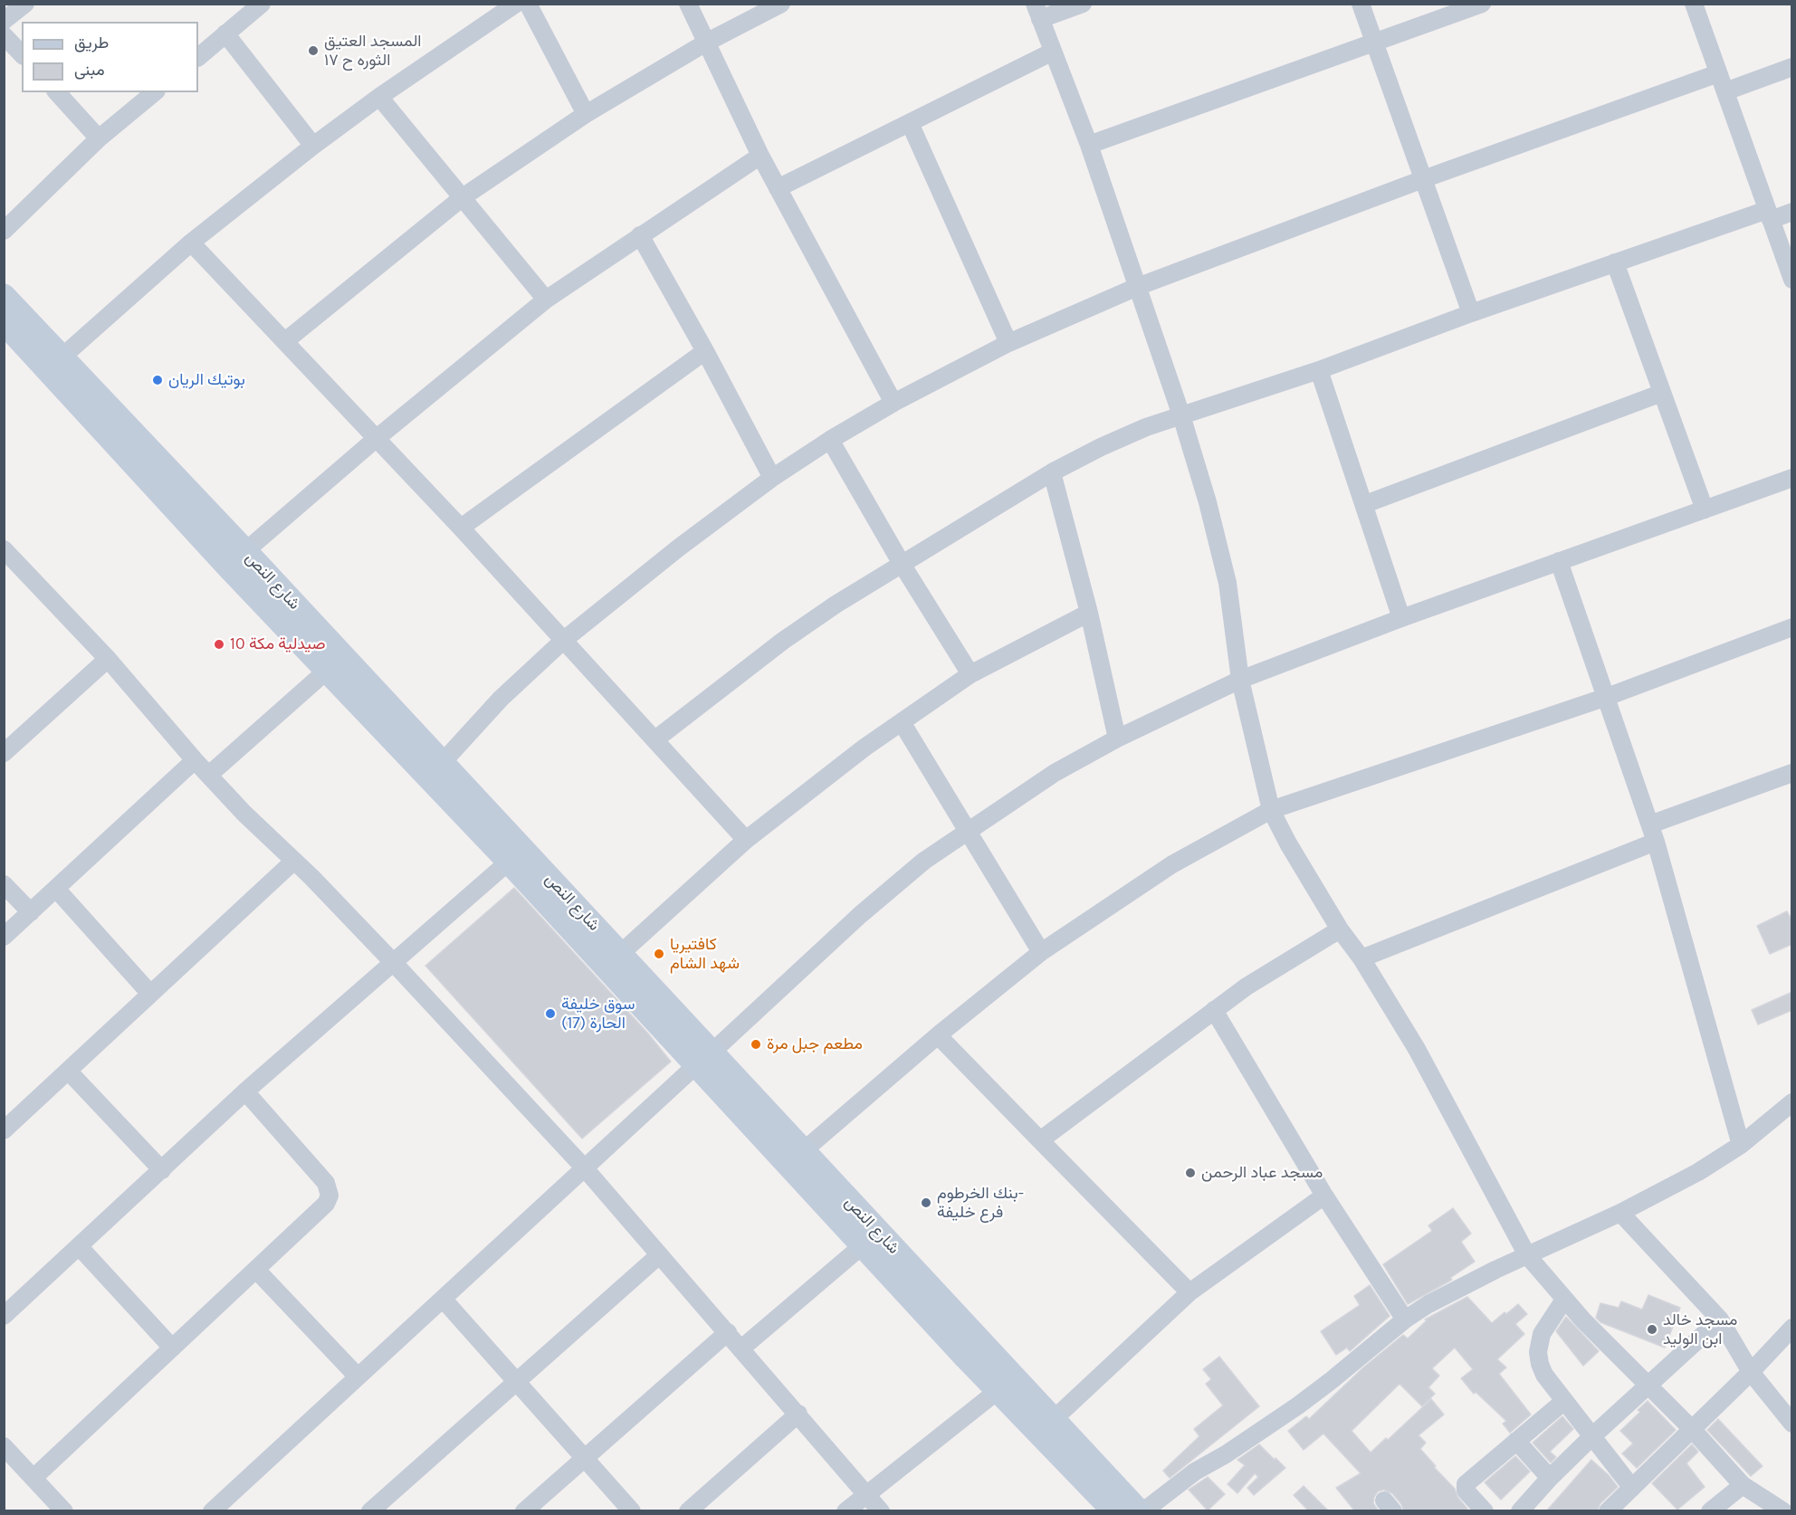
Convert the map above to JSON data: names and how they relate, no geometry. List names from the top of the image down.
{
  "streets": {
    "main road": ["شارع النص"]
  },
  "places": [
    "المسجد العتيق الثوره ح ١٧",
    "بوتيك الريان",
    "صيدلية مكة 10",
    "كافتيريا شهد الشام",
    "سوق خليفة الحارة (17)",
    "مطعم جبل مرة",
    "مسجد عباد الرحمن",
    "بنك الخرطوم- فرع خليفة",
    "مسجد خالد ابن الوليد"
  ],
  "legend": ["طريق", "مبنى"]
}
